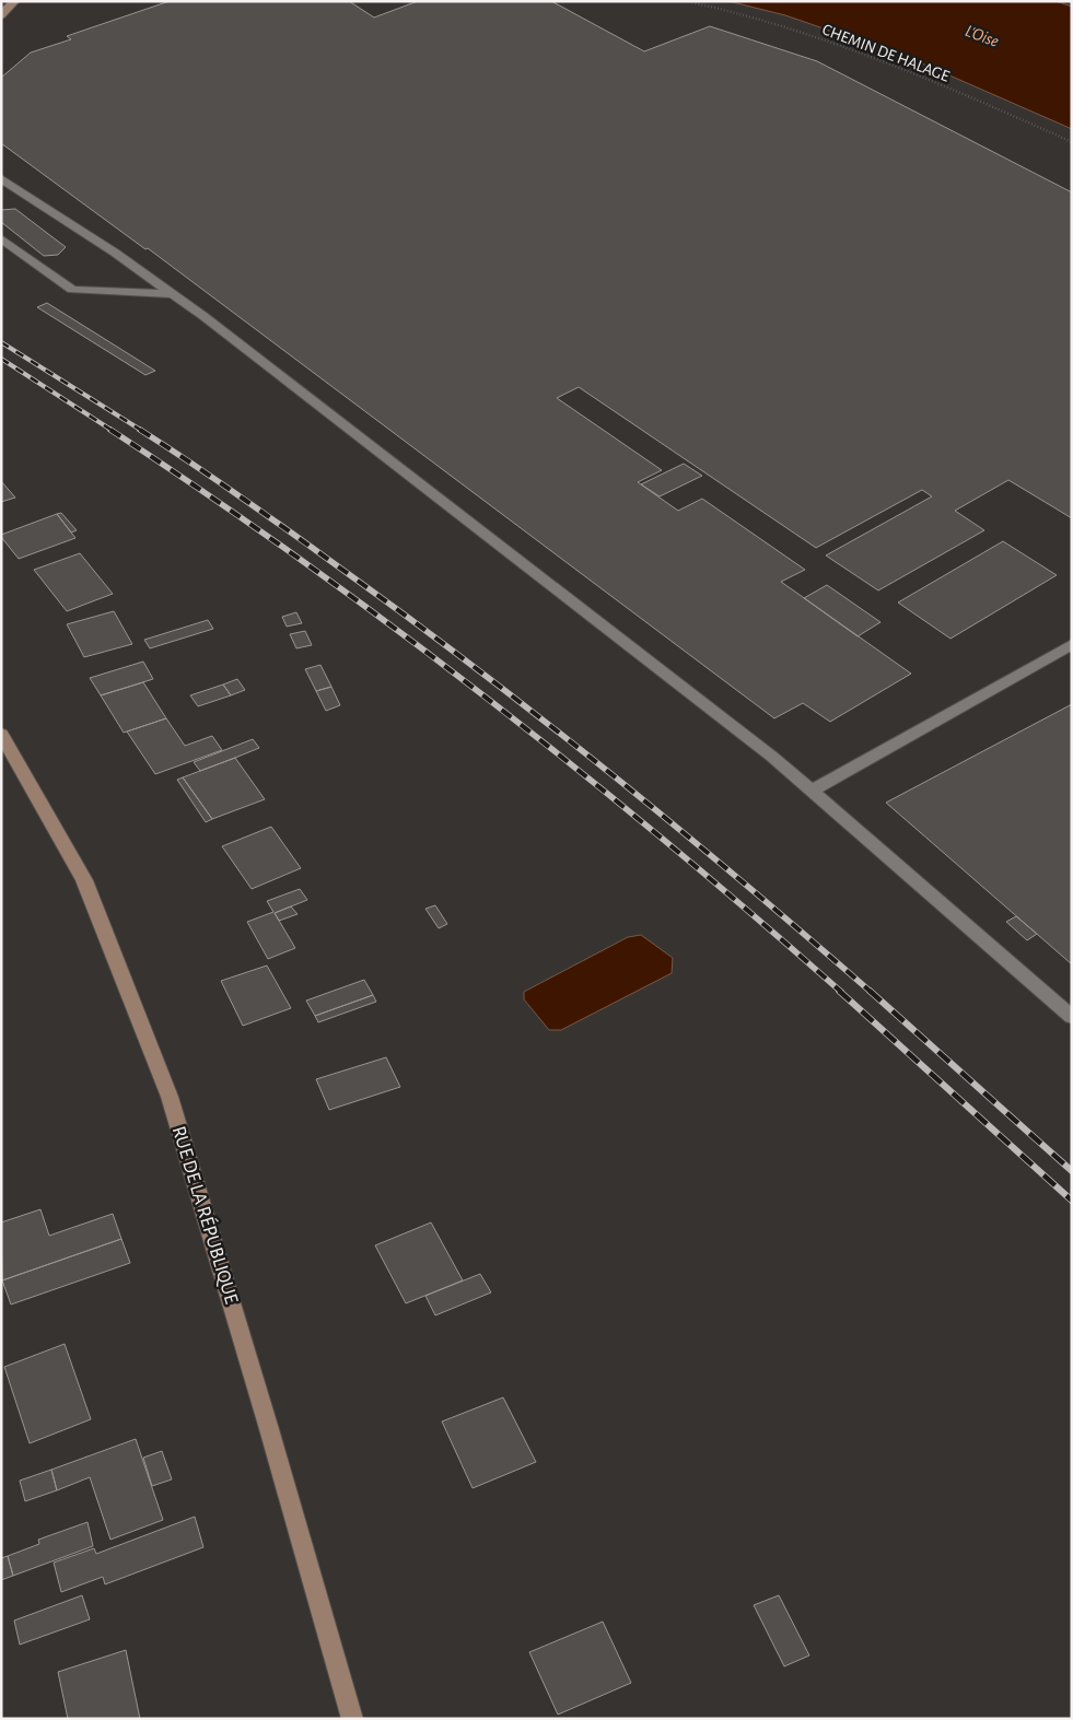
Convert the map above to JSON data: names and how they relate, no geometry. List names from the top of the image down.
{
  "streets": {
    "main road": ["RUE DE LA RÉPUBLIQUE"],
    "path": ["CHEMIN DE HALAGE"]
  },
  "water": ["L'Oise"]
}
